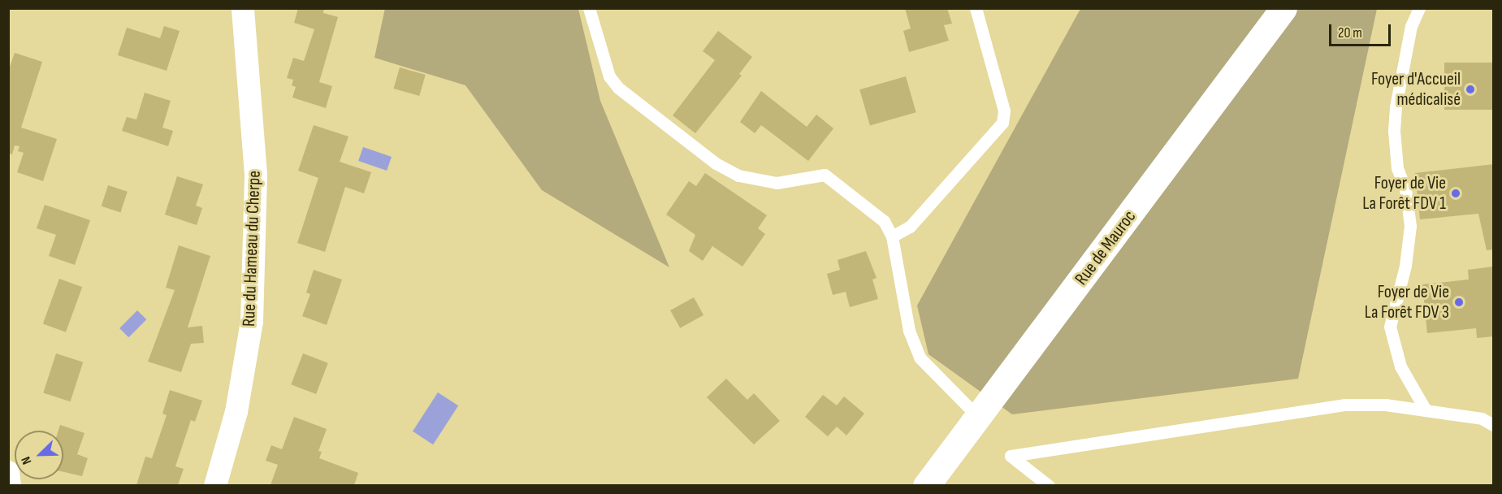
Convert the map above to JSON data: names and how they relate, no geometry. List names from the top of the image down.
{
  "streets": {
    "street": ["Rue de Mauroc", "Rue du Hameau du Cherpe"]
  },
  "places": ["Foyer d'Accueil médicalisé", "Foyer de Vie La Forêt FDV 1", "Foyer de Vie La Forêt FDV 3"],
  "scale_bar": "20 m",
  "north": "bottom left"
}
